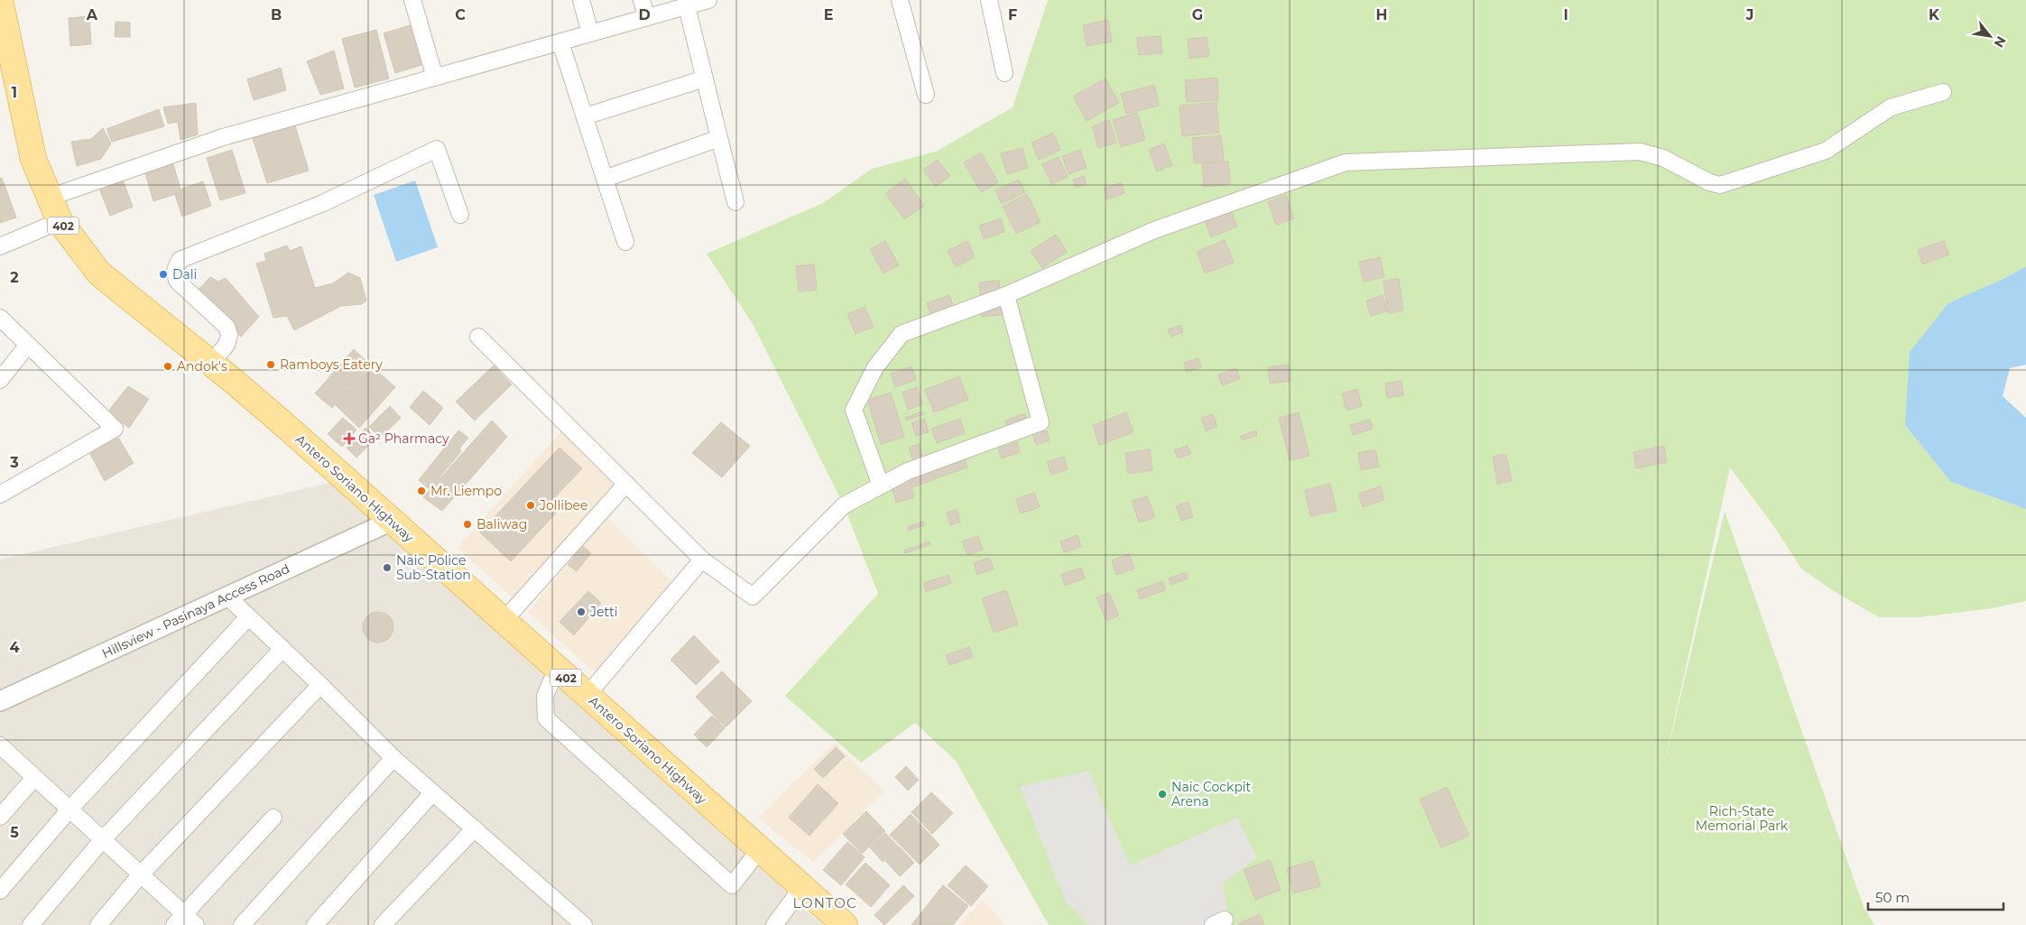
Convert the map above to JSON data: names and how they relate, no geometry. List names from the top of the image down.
{
  "streets": {
    "main road": ["402", "Antero Soriano Highway"],
    "street": ["Hillsview - Pasinaya Access Road"]
  },
  "crossings": [
    ["Antero Soriano Highway", "Hillsview - Pasinaya Access Road"]
  ],
  "districts": ["LONTOC"],
  "parks": ["Rich-State Memorial Park"],
  "places": {
    "other": [
      "Dali",
      "Ramboys Eatery",
      "Andok's",
      "Mr. Liempo",
      "Jollibee",
      "Baliwag",
      "Naic Police Sub-Station",
      "Jetti",
      "Naic Cockpit Arena"
    ],
    "health": ["Ga² Pharmacy"]
  },
  "scale_bar": "50 m",
  "north": "bottom right",
  "grid": {
    "columns": [
      "A",
      "B",
      "C",
      "D",
      "E",
      "F",
      "G",
      "H",
      "I",
      "J",
      "K"
    ],
    "rows": [
      "1",
      "2",
      "3",
      "4",
      "5"
    ]
  }
}
